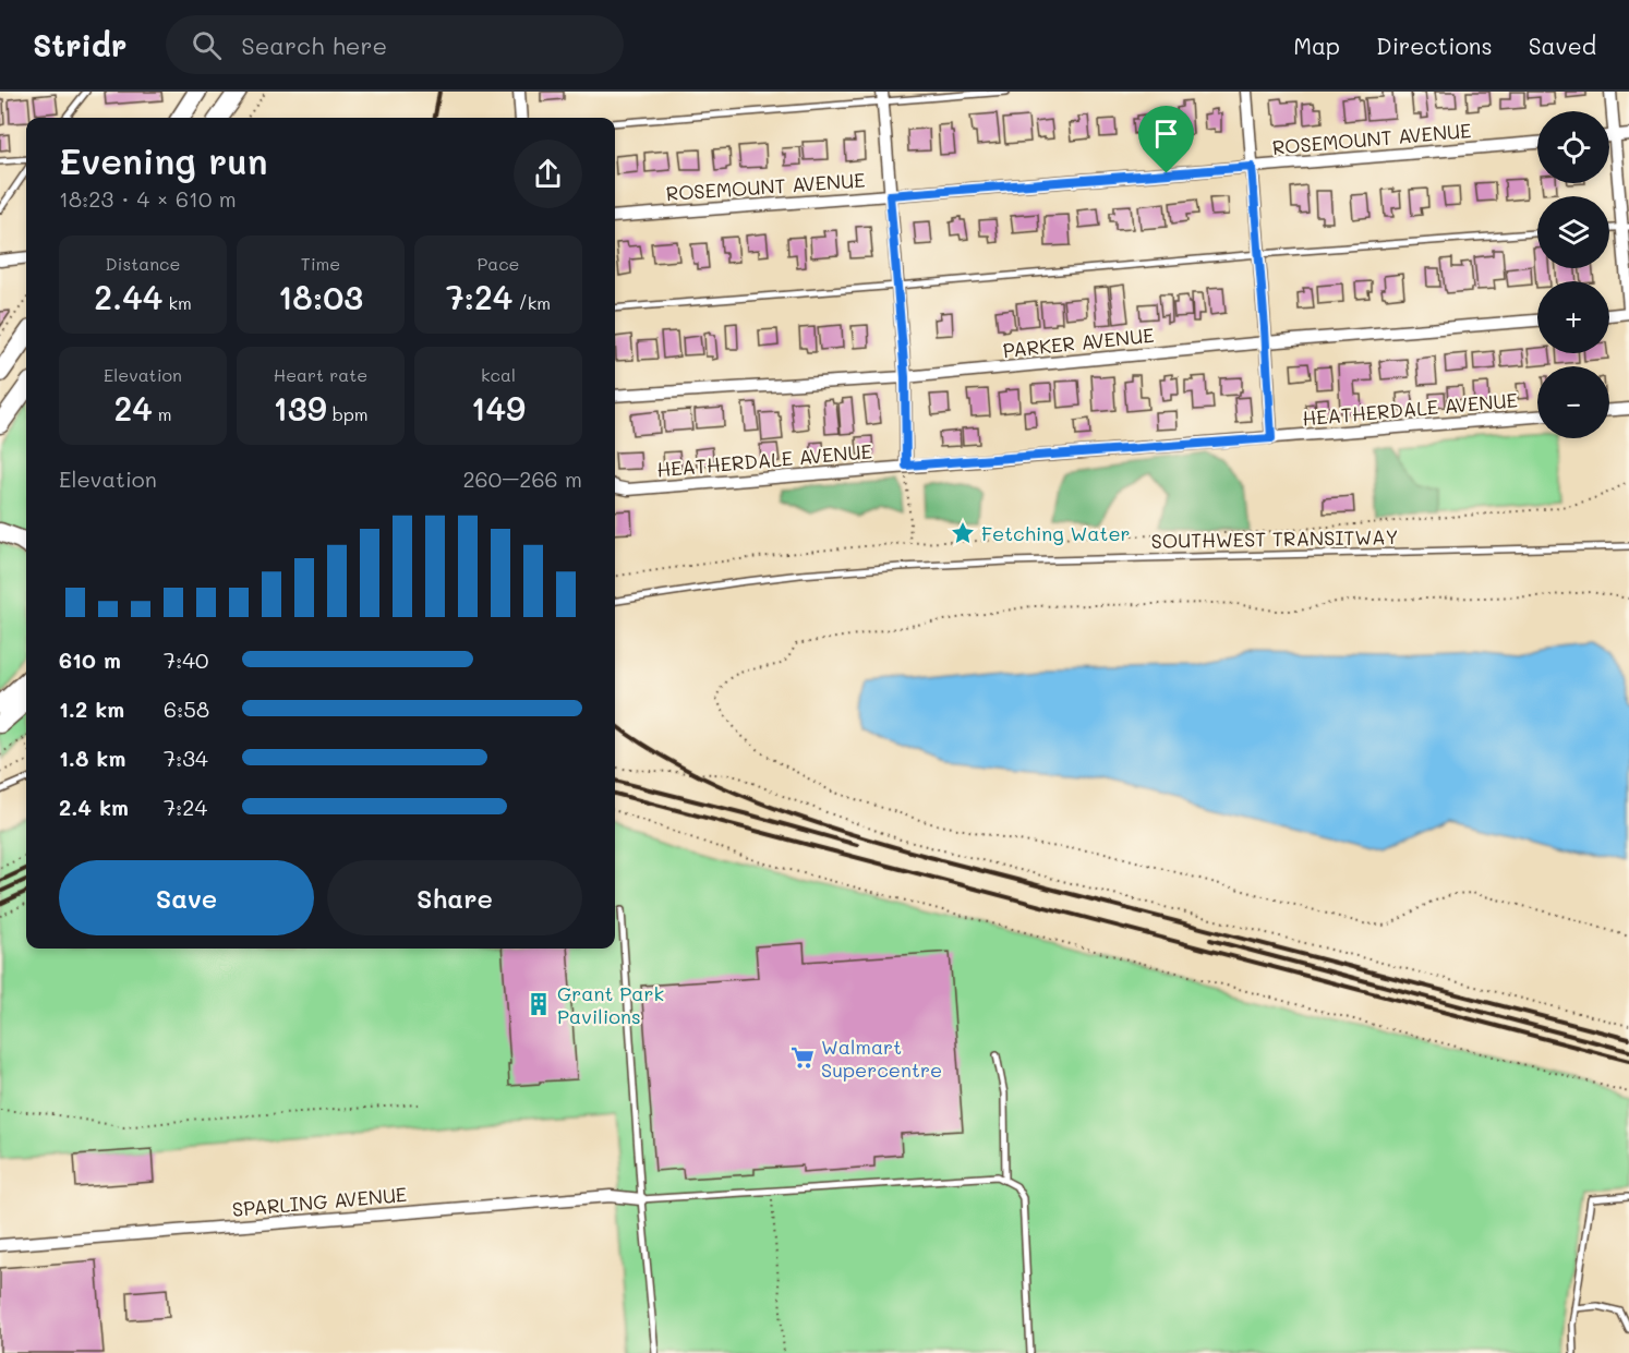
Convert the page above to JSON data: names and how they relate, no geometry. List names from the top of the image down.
{
  "streets": {
    "street": [
      "ROSEMOUNT AVENUE",
      "PARKER AVENUE",
      "HEATHERDALE AVENUE",
      "SPARLING AVENUE"
    ],
    "lane": ["SOUTHWEST TRANSITWAY"]
  },
  "places": {
    "place": ["Fetching Water"],
    "building": ["Grant Park Pavilions"],
    "supermarket": ["Walmart Supercentre"]
  },
  "page": {
    "header": "Stridr",
    "search": "Search here",
    "nav": ["Map", "Directions", "Saved"],
    "map_buttons": ["+", "−"],
    "heading": ["Evening run", "18:23 · 4 × 610 m"],
    "stats": [
      ["Distance", "2.44 km"],
      ["Time", "18:03"],
      ["Pace", "7:24 /km"],
      ["Elevation", "24 m"],
      ["Heart rate", "139 bpm"],
      ["kcal", "149"]
    ],
    "chart": ["Elevation", "260–266 m"],
    "list": [
      {
        "name": "610 m",
        "note": "7:40"
      },
      {
        "name": "1.2 km",
        "note": "6:58"
      },
      {
        "name": "1.8 km",
        "note": "7:34"
      },
      {
        "name": "2.4 km",
        "note": "7:24"
      }
    ],
    "buttons": ["Save", "Share"]
  }
}
